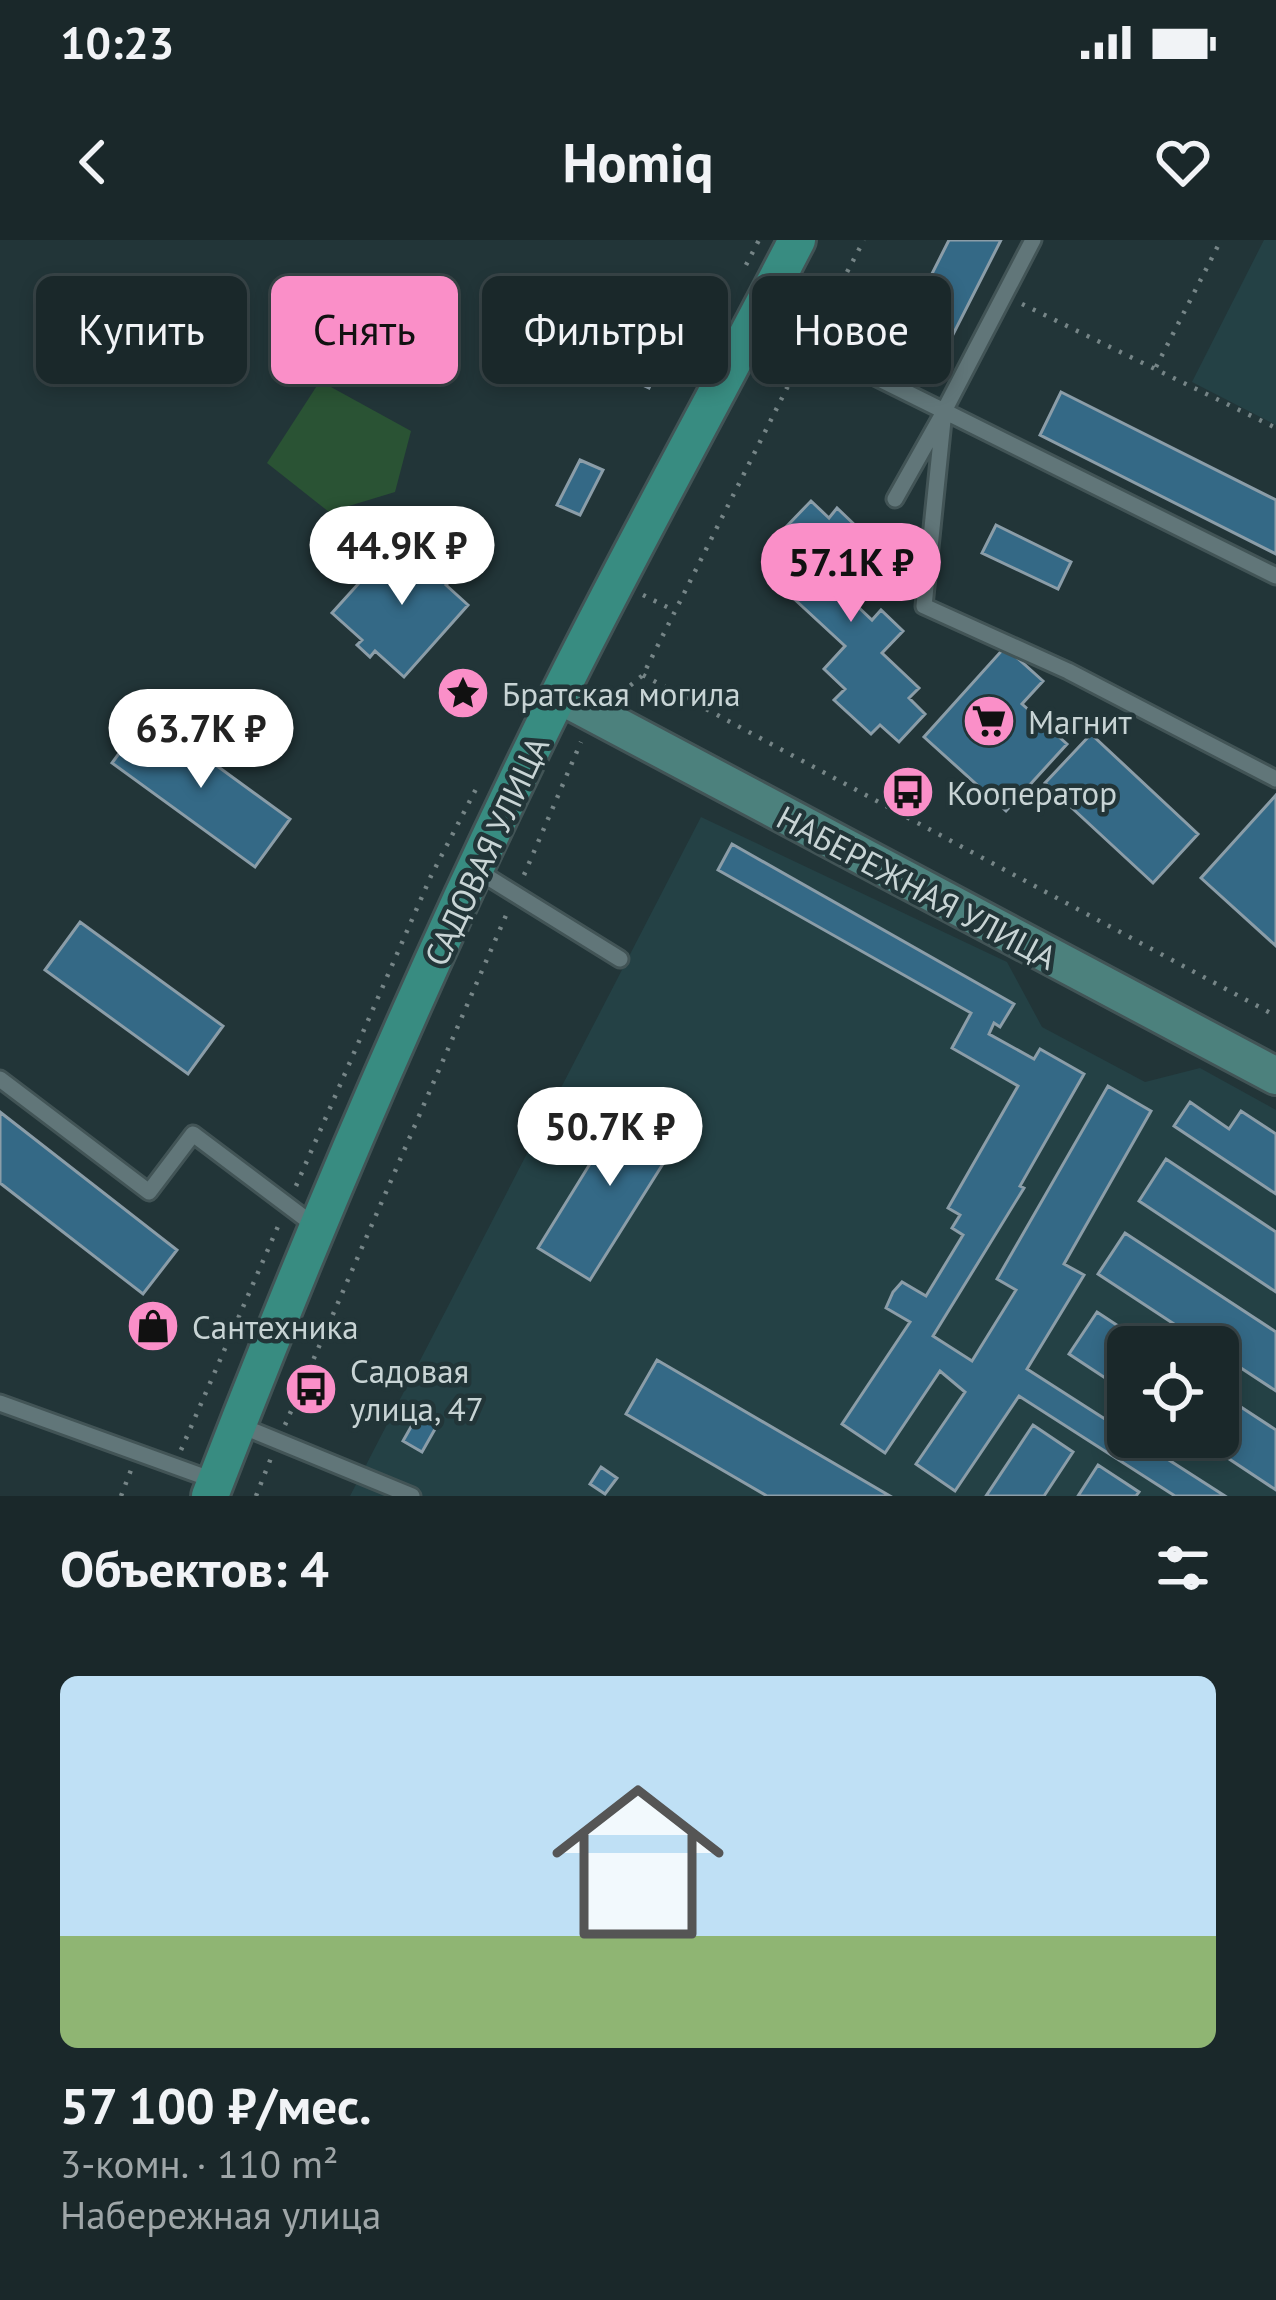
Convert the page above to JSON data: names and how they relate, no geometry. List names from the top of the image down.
{
  "streets": {
    "main road": ["САДОВАЯ УЛИЦА", "НАБЕРЕЖНАЯ УЛИЦА"]
  },
  "crossings": [
    ["САДОВАЯ УЛИЦА", "НАБЕРЕЖНАЯ УЛИЦА"]
  ],
  "places": {
    "place": ["Братская могила"],
    "supermarket": ["Магнит"],
    "bus stop": ["Кооператор", "Садовая улица, 47"],
    "shop": ["Сантехника"]
  },
  "page": {
    "status": "10:23",
    "header": "Homiq",
    "chip": [
      "Купить",
      "Снять",
      "Фильтры",
      "Новое"
    ],
    "price": [
      "44.9K ₽",
      "57.1K ₽",
      "63.7K ₽",
      "50.7K ₽"
    ],
    "heading": "Объектов: 4",
    "list": [
      {
        "name": "57 100 ₽/мес.",
        "note": "3-комн. · 110 m² · Набережная улица"
      }
    ]
  }
}
